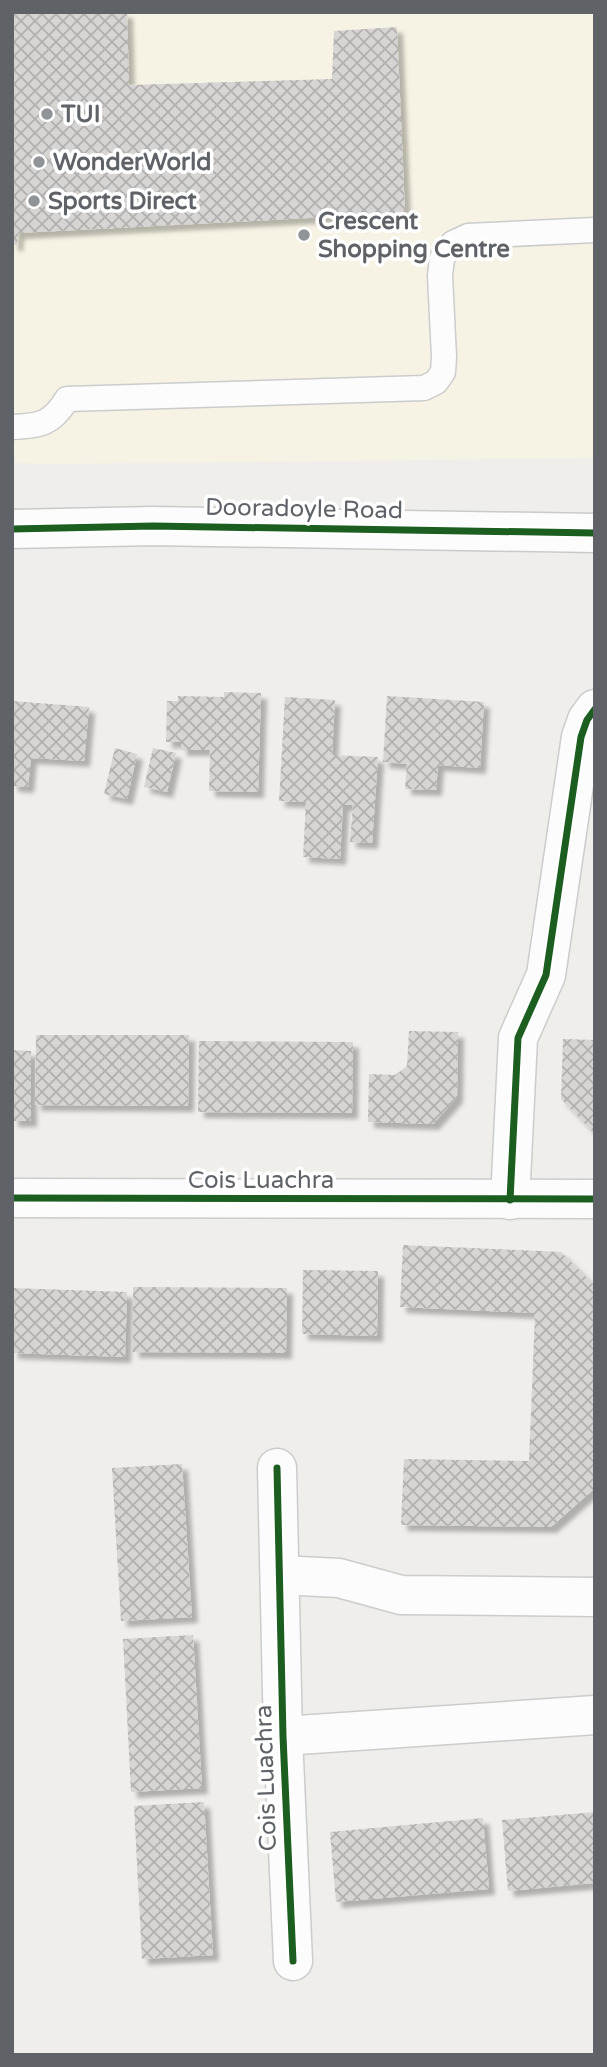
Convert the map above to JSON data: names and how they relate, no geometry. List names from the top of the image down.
{
  "streets": {
    "street": ["Dooradoyle Road", "Cois Luachra"]
  },
  "places": [
    "TUI",
    "WonderWorld",
    "Sports Direct",
    "Crescent Shopping Centre"
  ]
}
